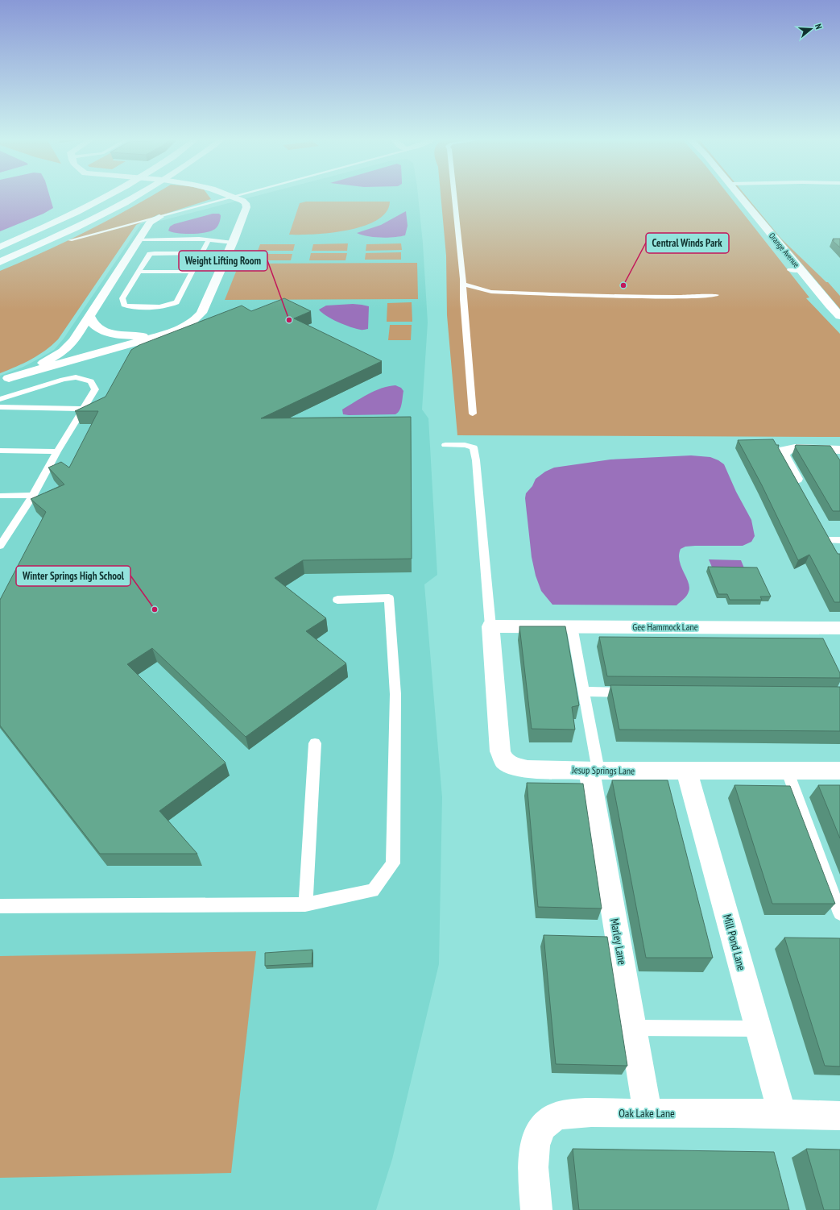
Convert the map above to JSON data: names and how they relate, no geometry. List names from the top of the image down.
{
  "streets": {
    "street": [
      "Orange Avenue",
      "Gee Hammock Lane",
      "Jesup Springs Lane",
      "Marley Lane",
      "Mill Pond Lane",
      "Oak Lake Lane"
    ]
  },
  "crossings": [
    ["Gee Hammock Lane", "Jesup Springs Lane"],
    ["Jesup Springs Lane", "Marley Lane"],
    ["Jesup Springs Lane", "Mill Pond Lane"],
    ["Marley Lane", "Oak Lake Lane"],
    ["Mill Pond Lane", "Oak Lake Lane"]
  ],
  "places": ["Central Winds Park", "Weight Lifting Room", "Winter Springs High School"],
  "north": "right"
}
